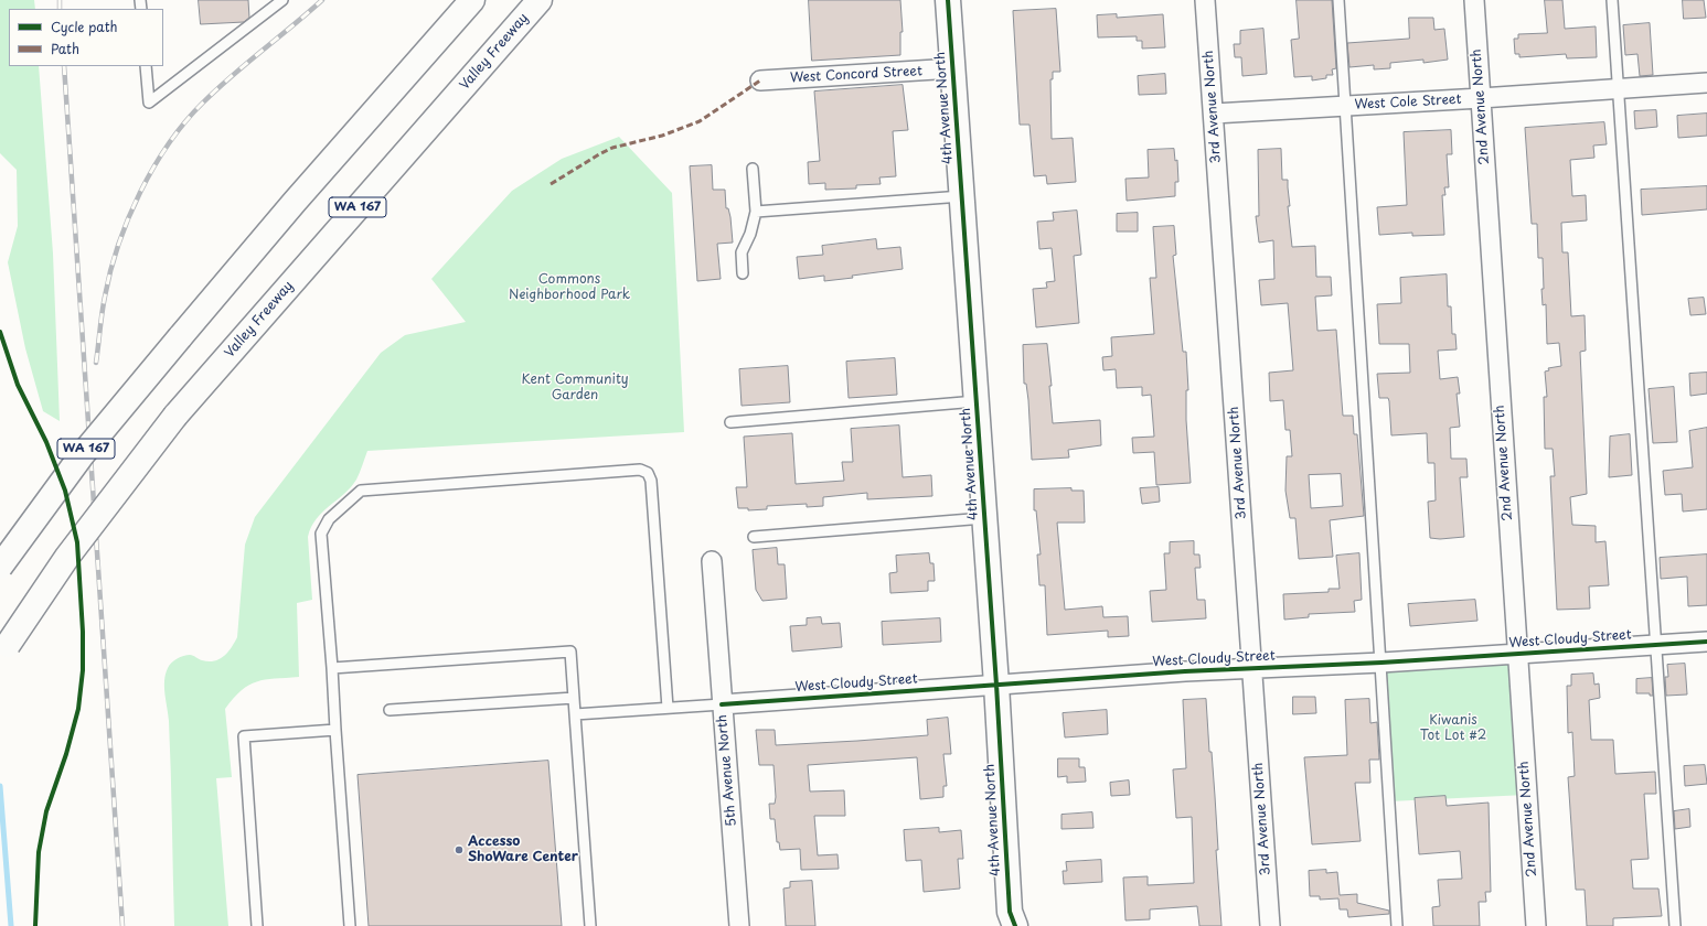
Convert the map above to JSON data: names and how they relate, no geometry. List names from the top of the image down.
{
  "streets": {
    "main road": ["Valley Freeway", "4th Avenue North", "WA 167"],
    "street": [
      "West Concord Street",
      "West Cole Street",
      "3rd Avenue North",
      "2nd Avenue North",
      "West Cloudy Street",
      "5th Avenue North"
    ]
  },
  "crossings": [
    ["West Concord Street", "4th Avenue North"],
    ["West Cole Street", "3rd Avenue North"],
    ["West Cole Street", "2nd Avenue North"],
    ["3rd Avenue North", "West Cloudy Street"],
    ["2nd Avenue North", "West Cloudy Street"],
    ["4th Avenue North", "West Cloudy Street"],
    ["West Cloudy Street", "5th Avenue North"]
  ],
  "parks": ["Commons Neighborhood Park", "Kent Community Garden", "Kiwanis Tot Lot #2"],
  "places": ["Accesso ShoWare Center"],
  "legend": ["Cycle path", "Path"]
}
